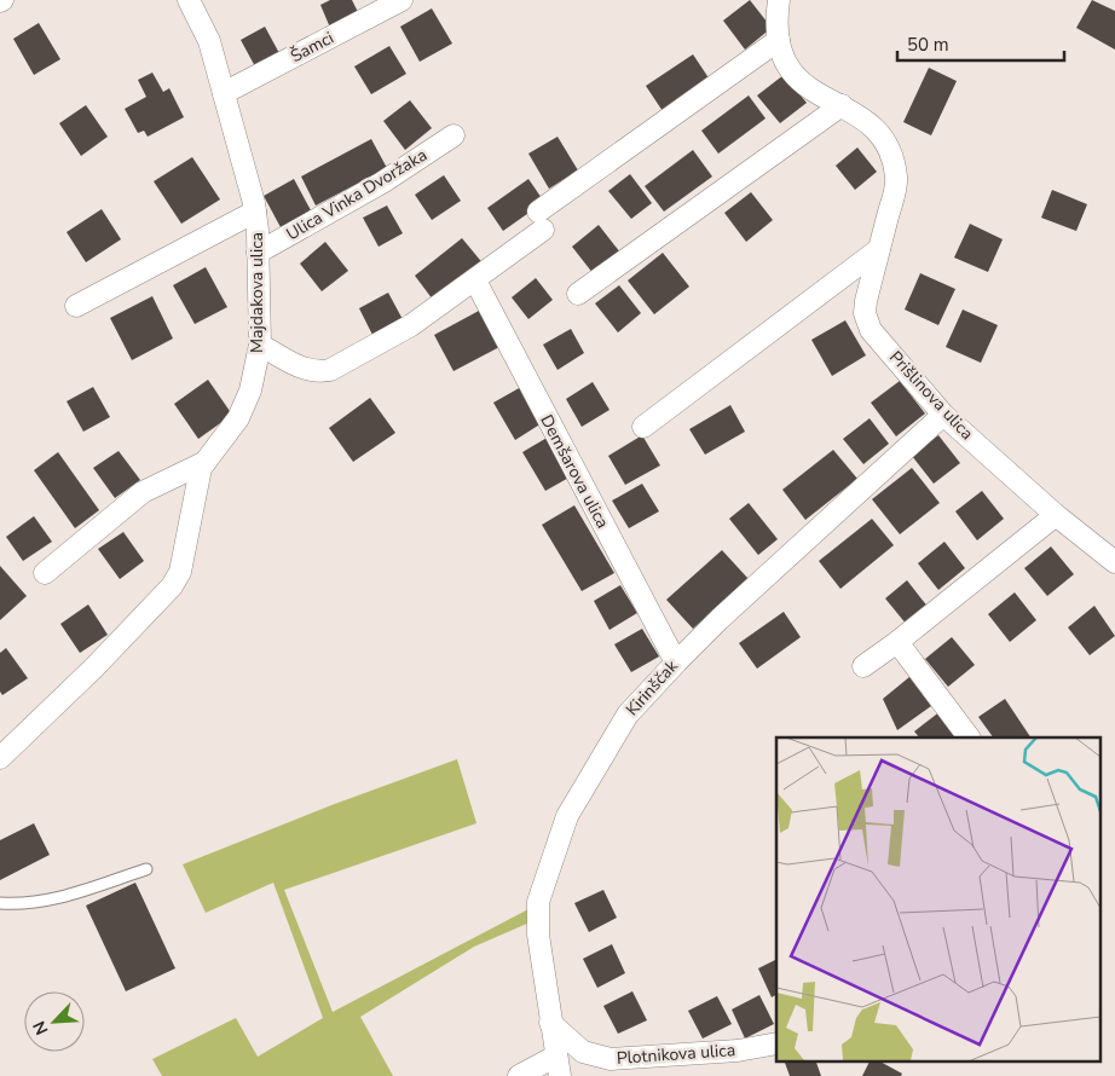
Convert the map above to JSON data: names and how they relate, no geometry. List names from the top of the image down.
{
  "streets": {
    "street": [
      "Šamci",
      "Ulica Vinka Dvoržaka",
      "Majdakova ulica",
      "Prišlinova ulica",
      "Demšarova ulica",
      "Kirinščak",
      "Plotnikova ulica"
    ]
  },
  "crossings": [
    ["Šamci", "Majdakova ulica"],
    ["Ulica Vinka Dvoržaka", "Majdakova ulica"],
    ["Prišlinova ulica", "Kirinščak"],
    ["Demšarova ulica", "Kirinščak"],
    ["Kirinščak", "Plotnikova ulica"]
  ],
  "scale_bar": "50 m",
  "north": "bottom left"
}
